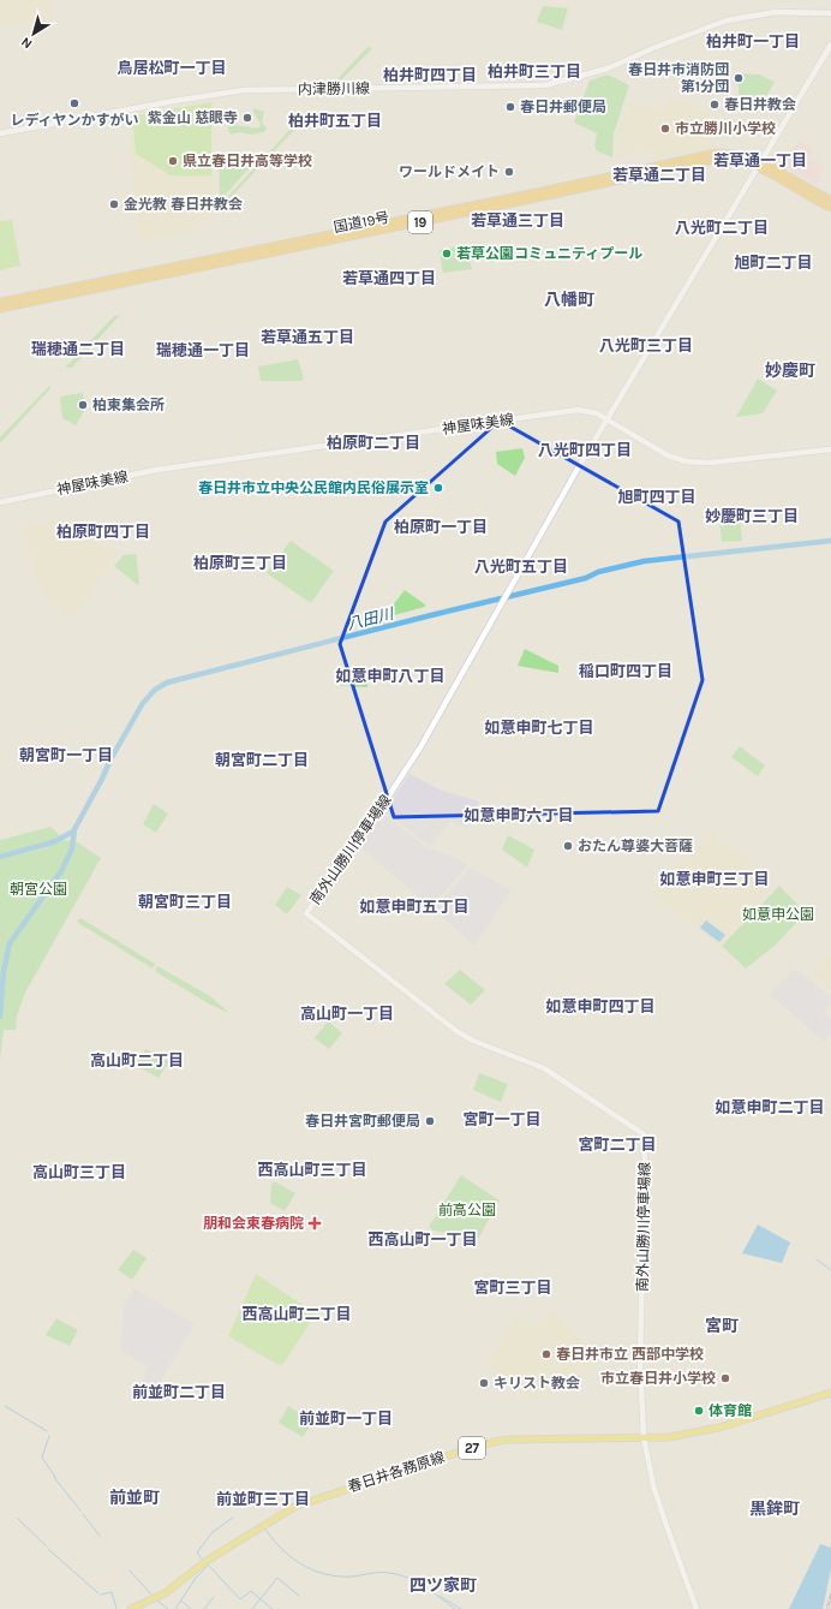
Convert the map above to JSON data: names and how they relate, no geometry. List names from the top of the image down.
{
  "streets": {
    "highway": ["国道19号", "19"],
    "main road": [
      "内津勝川線",
      "神屋味美線",
      "南外山勝川停車場線",
      "27",
      "春日井各務原線"
    ]
  },
  "crossings": [
    ["国道19号", "南外山勝川停車場線"],
    ["神屋味美線", "南外山勝川停車場線"],
    ["南外山勝川停車場線", "春日井各務原線"]
  ],
  "districts": [
    "柏井町一丁目",
    "鳥居松町一丁目",
    "柏井町三丁目",
    "柏井町四丁目",
    "柏井町五丁目",
    "若草通一丁目",
    "若草通二丁目",
    "若草通三丁目",
    "八光町二丁目",
    "旭町二丁目",
    "若草通四丁目",
    "八幡町",
    "若草通五丁目",
    "八光町三丁目",
    "瑞穂通二丁目",
    "瑞穂通一丁目",
    "妙慶町",
    "柏原町二丁目",
    "八光町四丁目",
    "旭町四丁目",
    "妙慶町三丁目",
    "柏原町一丁目",
    "柏原町四丁目",
    "柏原町三丁目",
    "八光町五丁目",
    "稲口町四丁目",
    "如意申町八丁目",
    "如意申町七丁目",
    "朝宮町一丁目",
    "朝宮町二丁目",
    "如意申町六丁目",
    "如意申町三丁目",
    "朝宮町三丁目",
    "如意申町五丁目",
    "如意申町四丁目",
    "高山町一丁目",
    "高山町二丁目",
    "如意申町二丁目",
    "宮町一丁目",
    "宮町二丁目",
    "西高山町三丁目",
    "高山町三丁目",
    "西高山町一丁目",
    "宮町三丁目",
    "西高山町二丁目",
    "宮町",
    "前並町二丁目",
    "前並町一丁目",
    "前並町",
    "前並町三丁目",
    "黒鉾町",
    "四ツ家町"
  ],
  "water": ["八田川"],
  "parks": ["朝宮公園", "如意申公園", "前高公園"],
  "places": {
    "other": [
      "春日井市消防団 第1分団",
      "レディヤンかすがい",
      "春日井教会",
      "春日井郵便局",
      "紫金山 慈眼寺",
      "市立勝川小学校",
      "県立春日井高等学校",
      "ワールドメイト",
      "金光教 春日井教会",
      "若草公園コミュニティプール",
      "柏東集会所",
      "春日井市立中央公民館内民俗展示室",
      "おたん尊婆大菩薩",
      "春日井宮町郵便局",
      "春日井市立 西部中学校",
      "市立春日井小学校",
      "キリスト教会",
      "体育館"
    ],
    "health": ["朋和会東春病院"]
  },
  "north": "bottom left"
}
